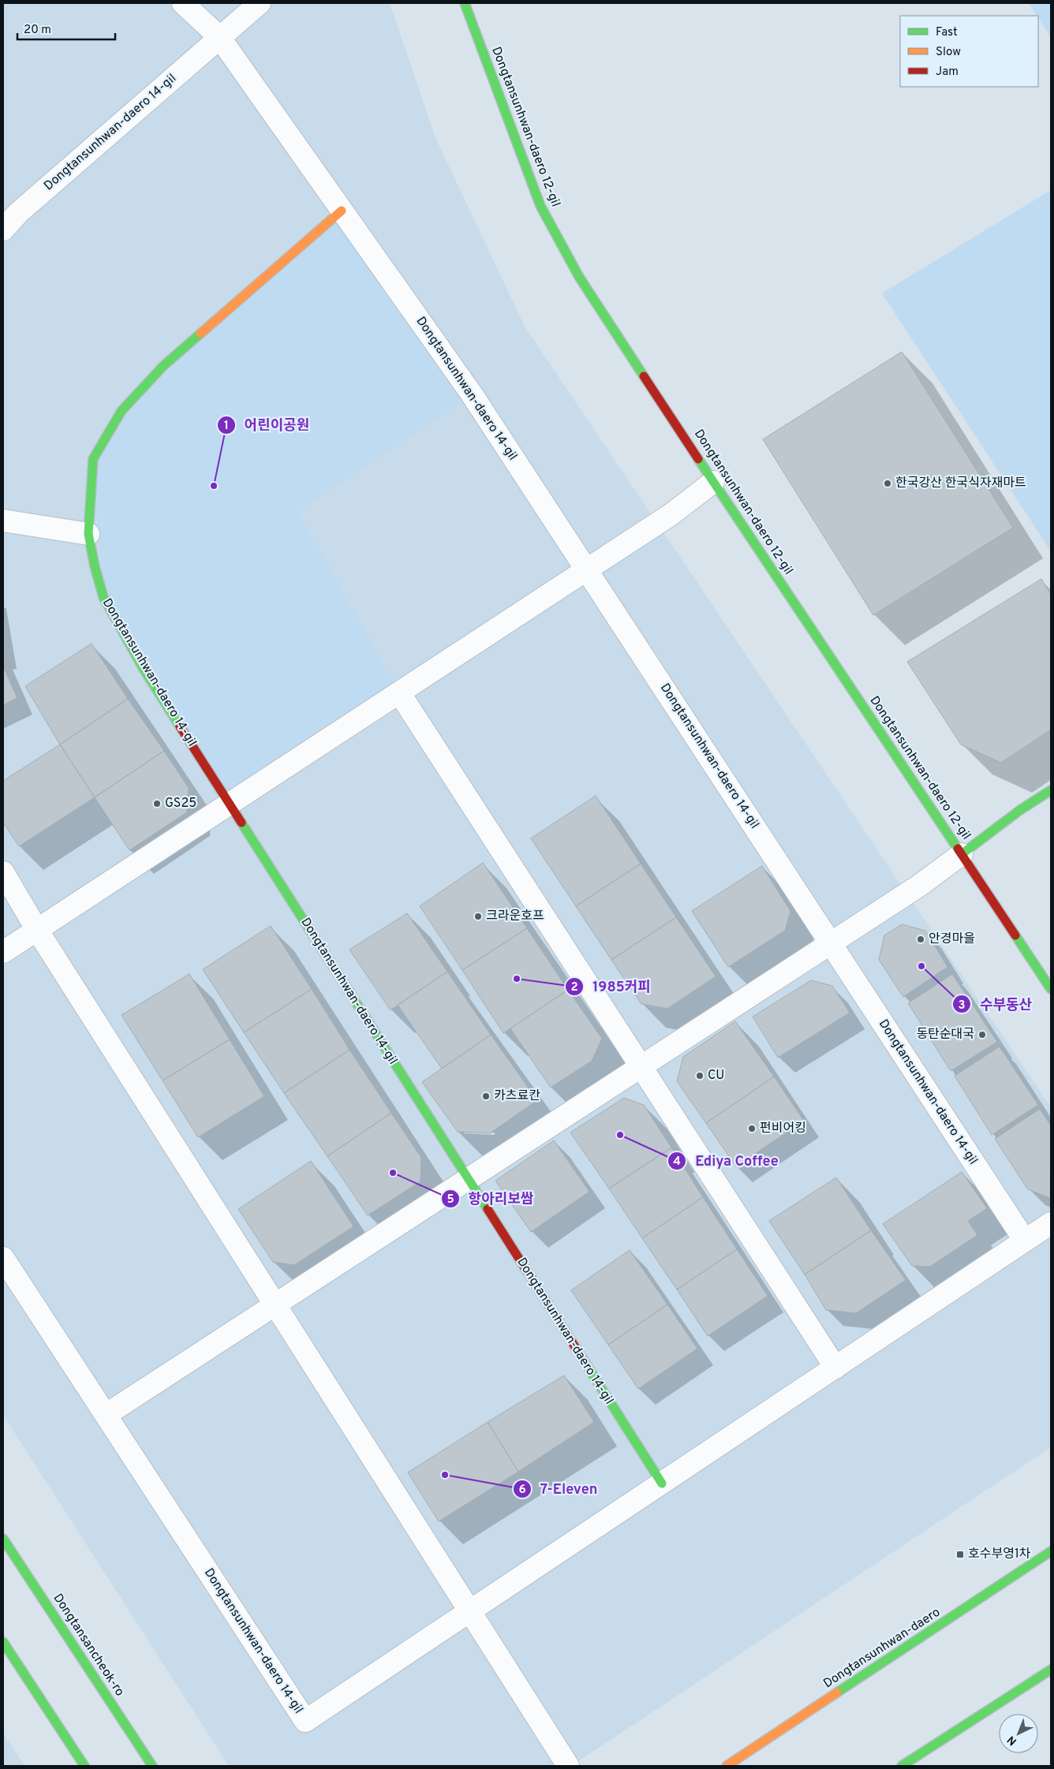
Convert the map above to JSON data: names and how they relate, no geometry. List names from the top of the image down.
{
  "streets": {
    "street": [
      "Dongtansunhwan-daero 12-gil",
      "Dongtansunhwan-daero 14-gil",
      "Dongtansancheok-ro",
      "Dongtansunhwan-daero"
    ]
  },
  "places": {
    "other": [
      "한국강산 한국식자재마트",
      "어린이공원",
      "GS25",
      "크라운호프",
      "안경마을",
      "수부동산",
      "1985커피",
      "동탄순대국",
      "CU",
      "카츠료칸",
      "펀비어킹",
      "Ediya Coffee",
      "항아리보쌈",
      "7-Eleven"
    ],
    "transit": ["호수부영1차"]
  },
  "legend": ["Fast", "Slow", "Jam"],
  "scale_bar": "20 m",
  "north": "bottom left"
}
